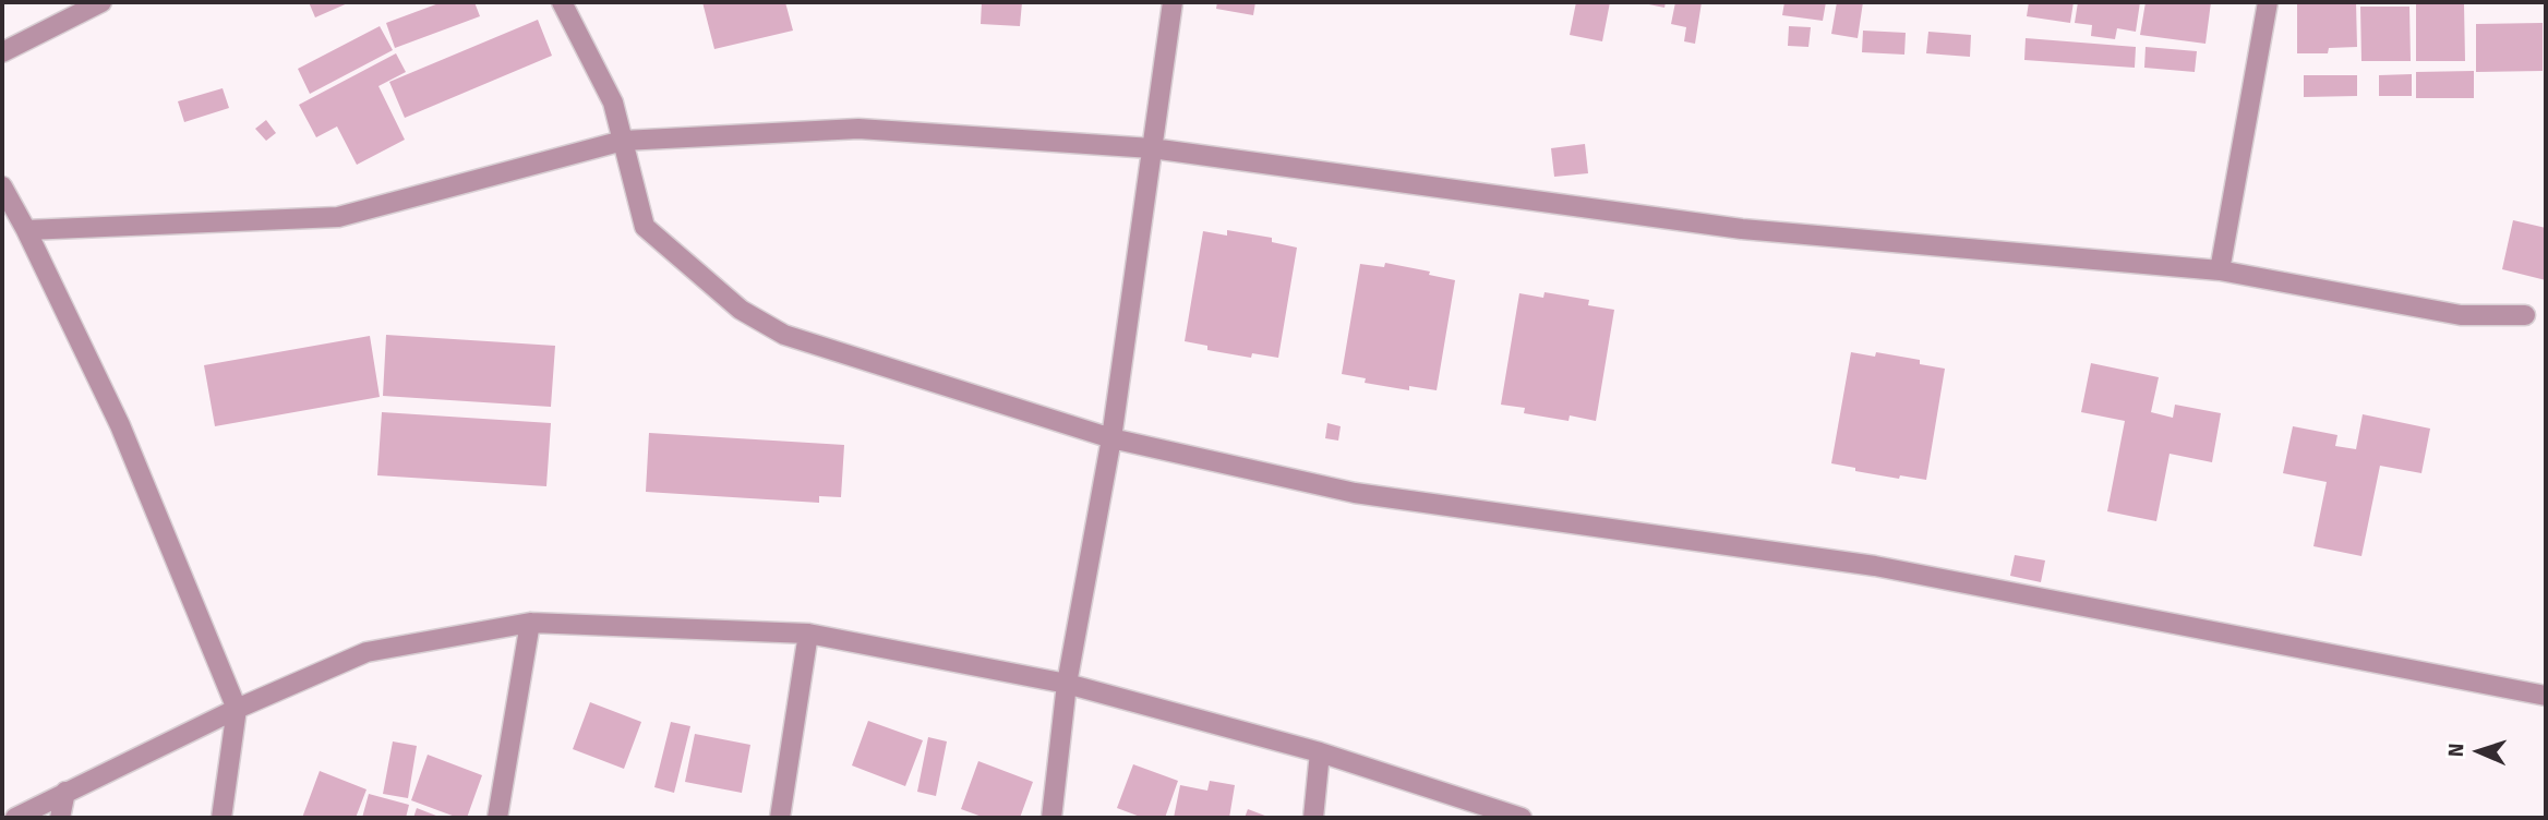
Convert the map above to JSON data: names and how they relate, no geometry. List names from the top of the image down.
{
  "north": "left"
}
